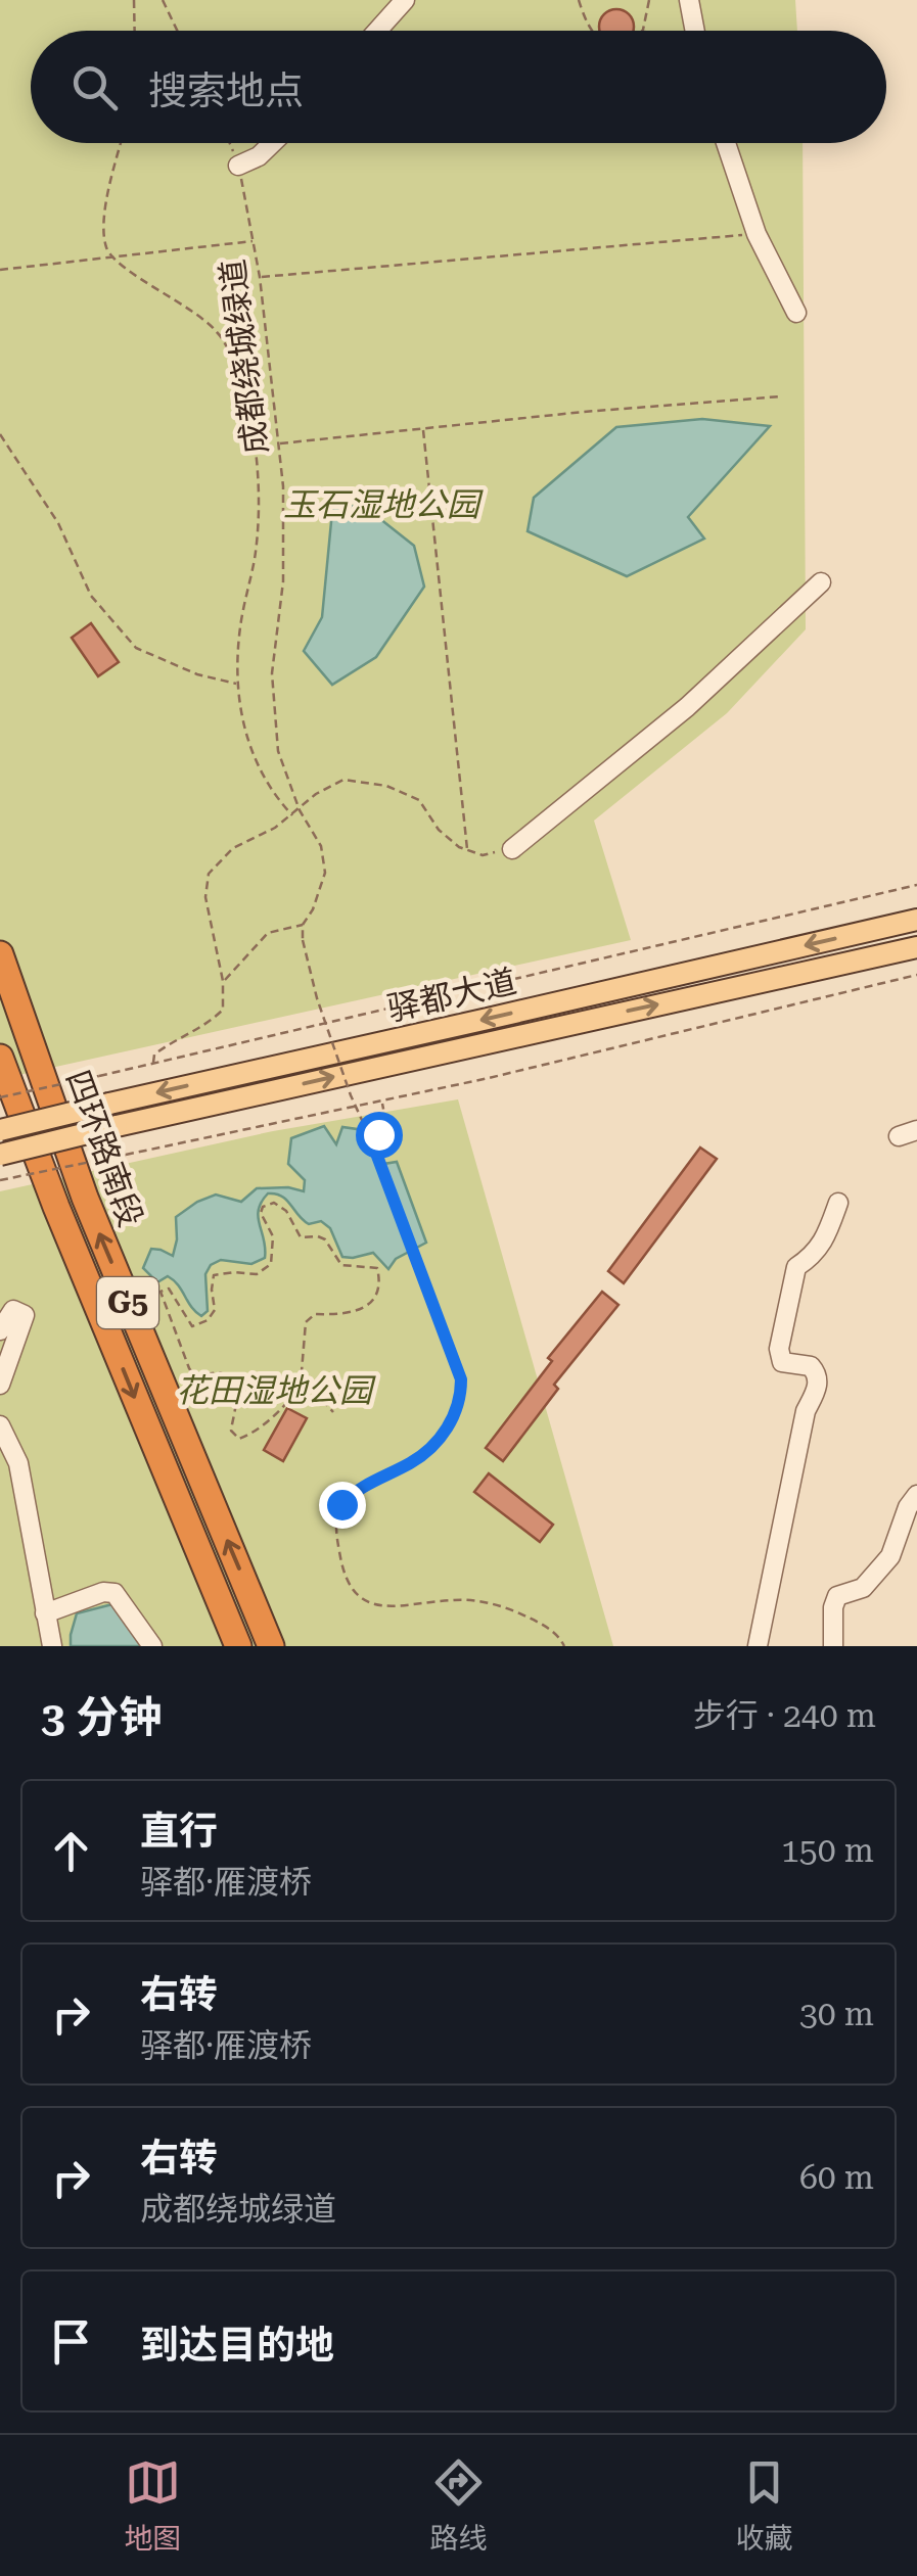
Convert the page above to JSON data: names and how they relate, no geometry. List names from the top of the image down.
{
  "streets": {
    "highway": ["四环路南段", "G5"],
    "main road": ["驿都大道"],
    "path": ["成都绕城绿道"]
  },
  "parks": ["玉石湿地公园", "花田湿地公园"],
  "page": {
    "search": "搜索地点",
    "heading": ["3 分钟", "步行 · 240 m"],
    "list": [
      ["直行", "驿都·雁渡桥", "150 m"],
      ["右转", "驿都·雁渡桥", "30 m"],
      ["右转", "成都绕城绿道", "60 m"],
      "到达目的地"
    ],
    "nav": ["地图", "路线", "收藏"]
  }
}
